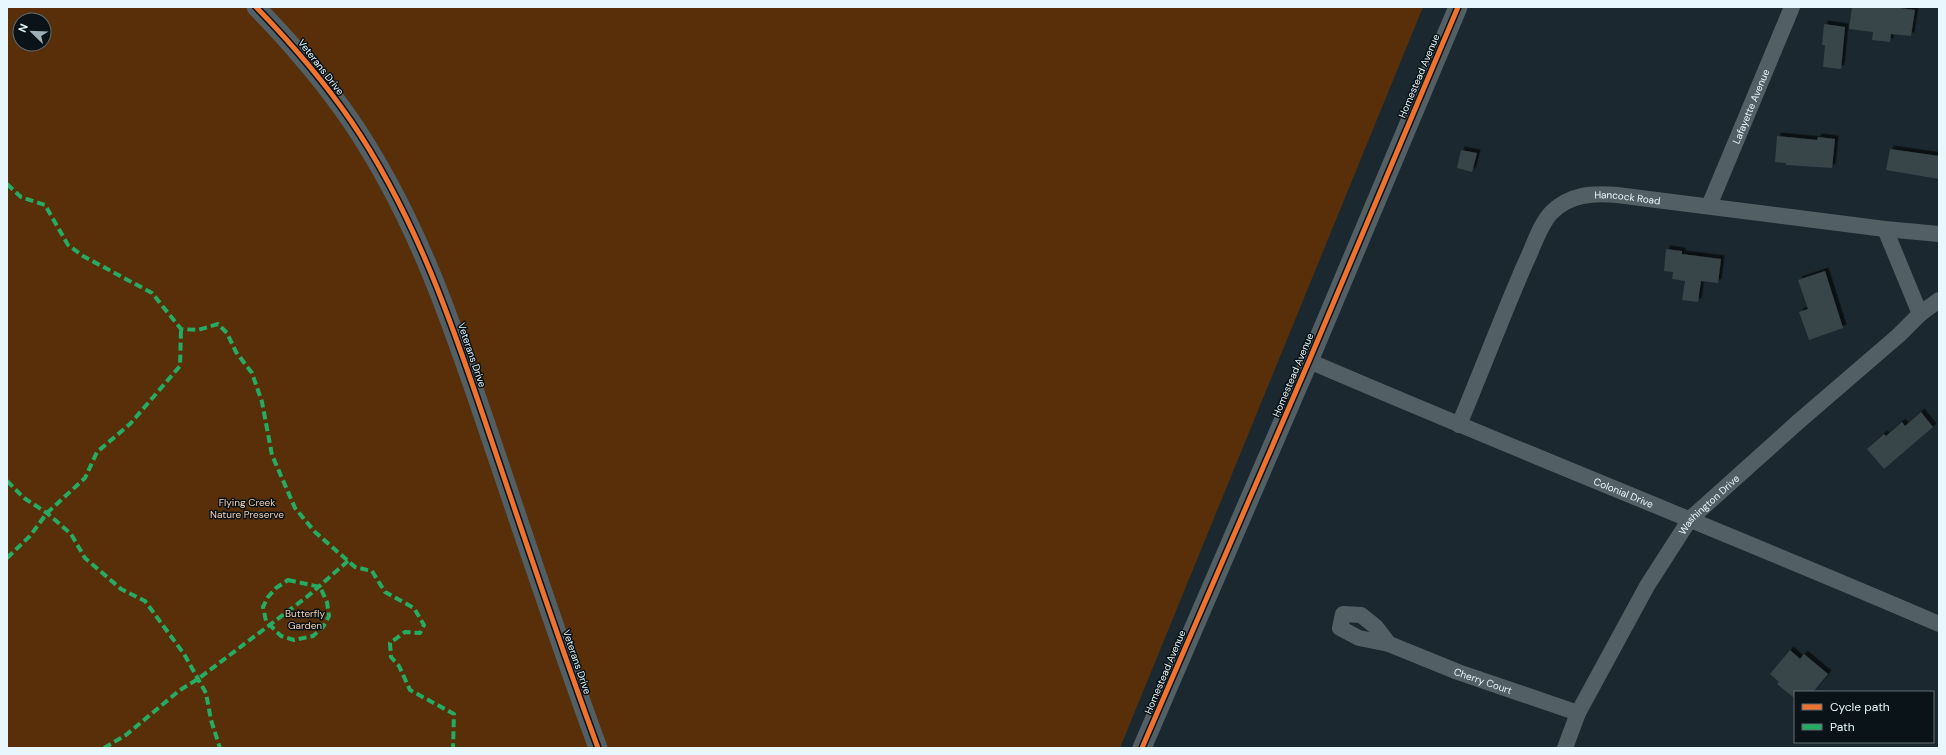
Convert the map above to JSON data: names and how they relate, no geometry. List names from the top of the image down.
{
  "streets": {
    "street": [
      "Veterans Drive",
      "Homestead Avenue",
      "Lafayette Avenue",
      "Hancock Road",
      "Colonial Drive",
      "Washington Drive",
      "Cherry Court"
    ]
  },
  "crossings": [
    ["Homestead Avenue", "Colonial Drive"],
    ["Lafayette Avenue", "Hancock Road"],
    ["Hancock Road", "Colonial Drive"],
    ["Colonial Drive", "Washington Drive"],
    ["Washington Drive", "Cherry Court"]
  ],
  "parks": ["Flying Creek Nature Preserve", "Butterfly Garden"],
  "legend": ["Cycle path", "Path"],
  "north": "top left"
}
